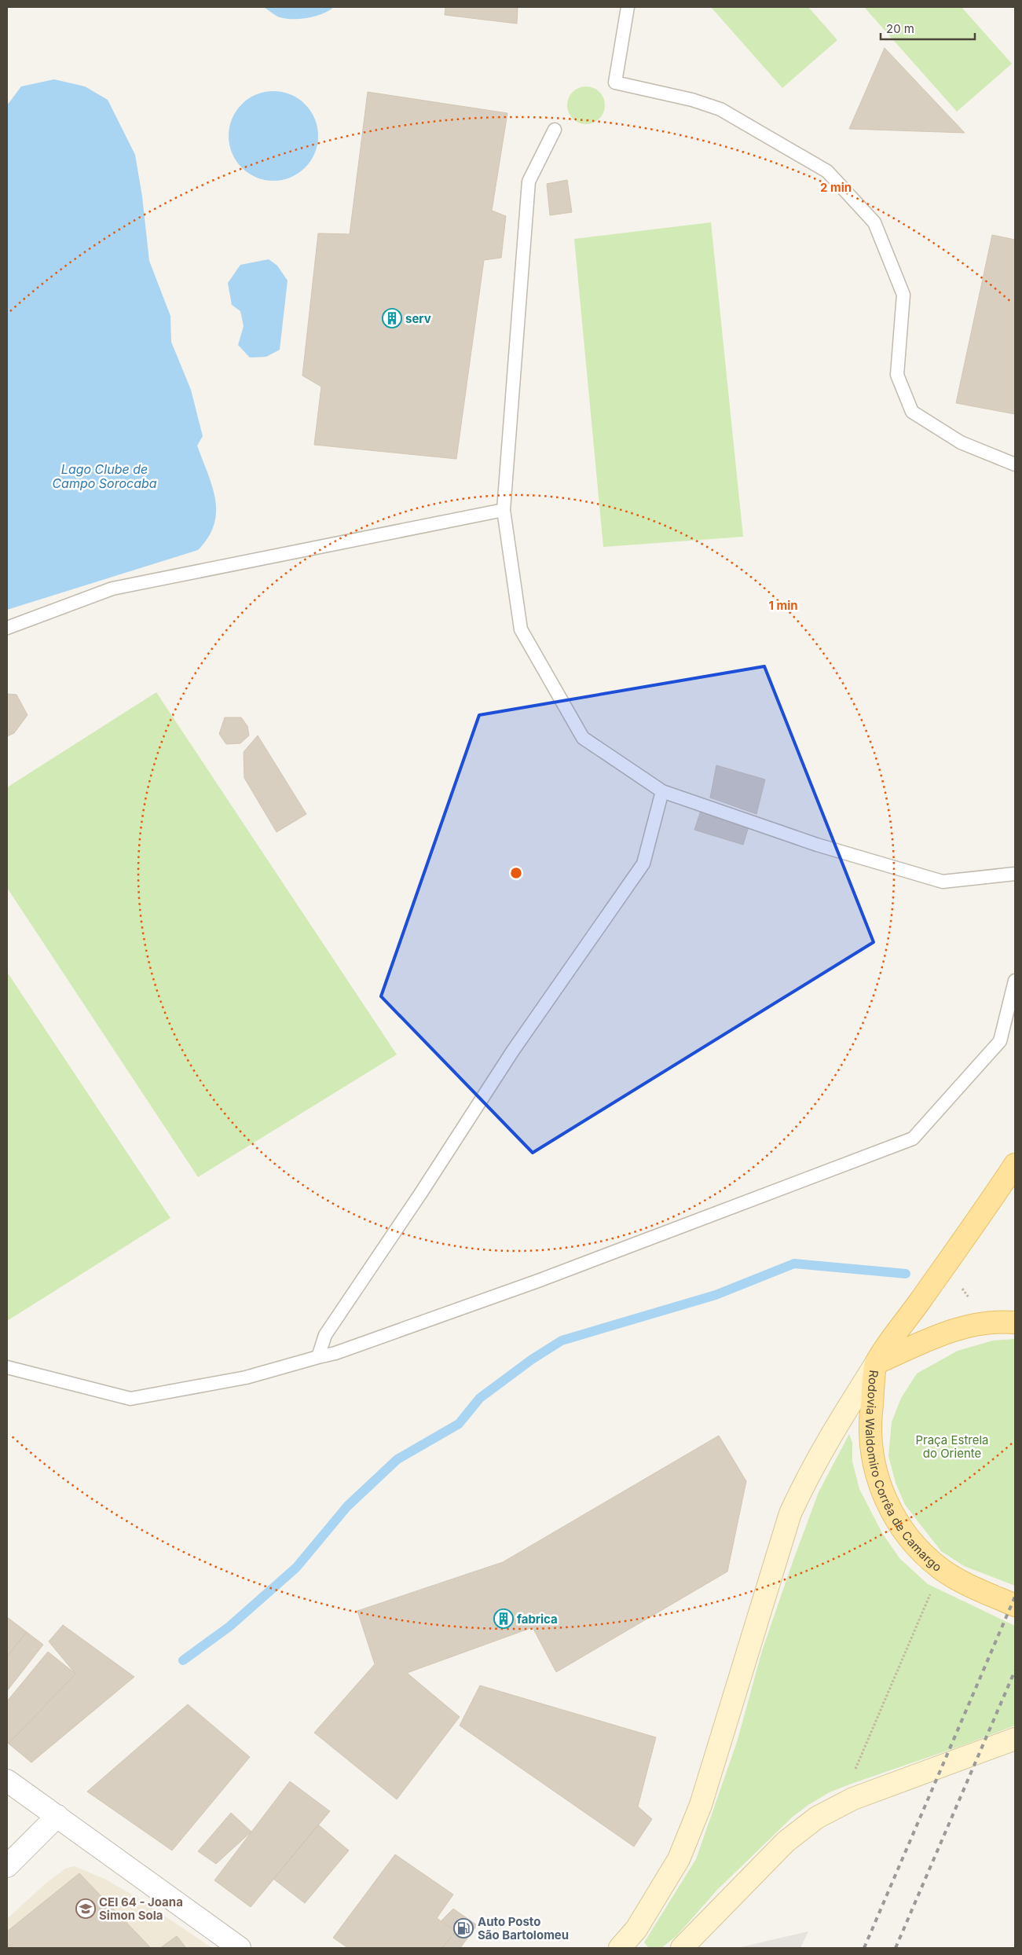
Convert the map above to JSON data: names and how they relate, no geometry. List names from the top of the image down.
{
  "streets": {
    "main road": ["Rodovia Waldomiro Corrêa de Camargo"]
  },
  "water": ["Lago Clube de Campo Sorocaba"],
  "parks": ["Praça Estrela do Oriente"],
  "places": {
    "building": ["serv", "fabrica"],
    "school or university": ["CEI 64 - Joana Simon Sola"],
    "fuel station": ["Auto Posto São Bartolomeu"]
  },
  "scale_bar": "20 m",
  "rings": ["2 min", "1 min"]
}
